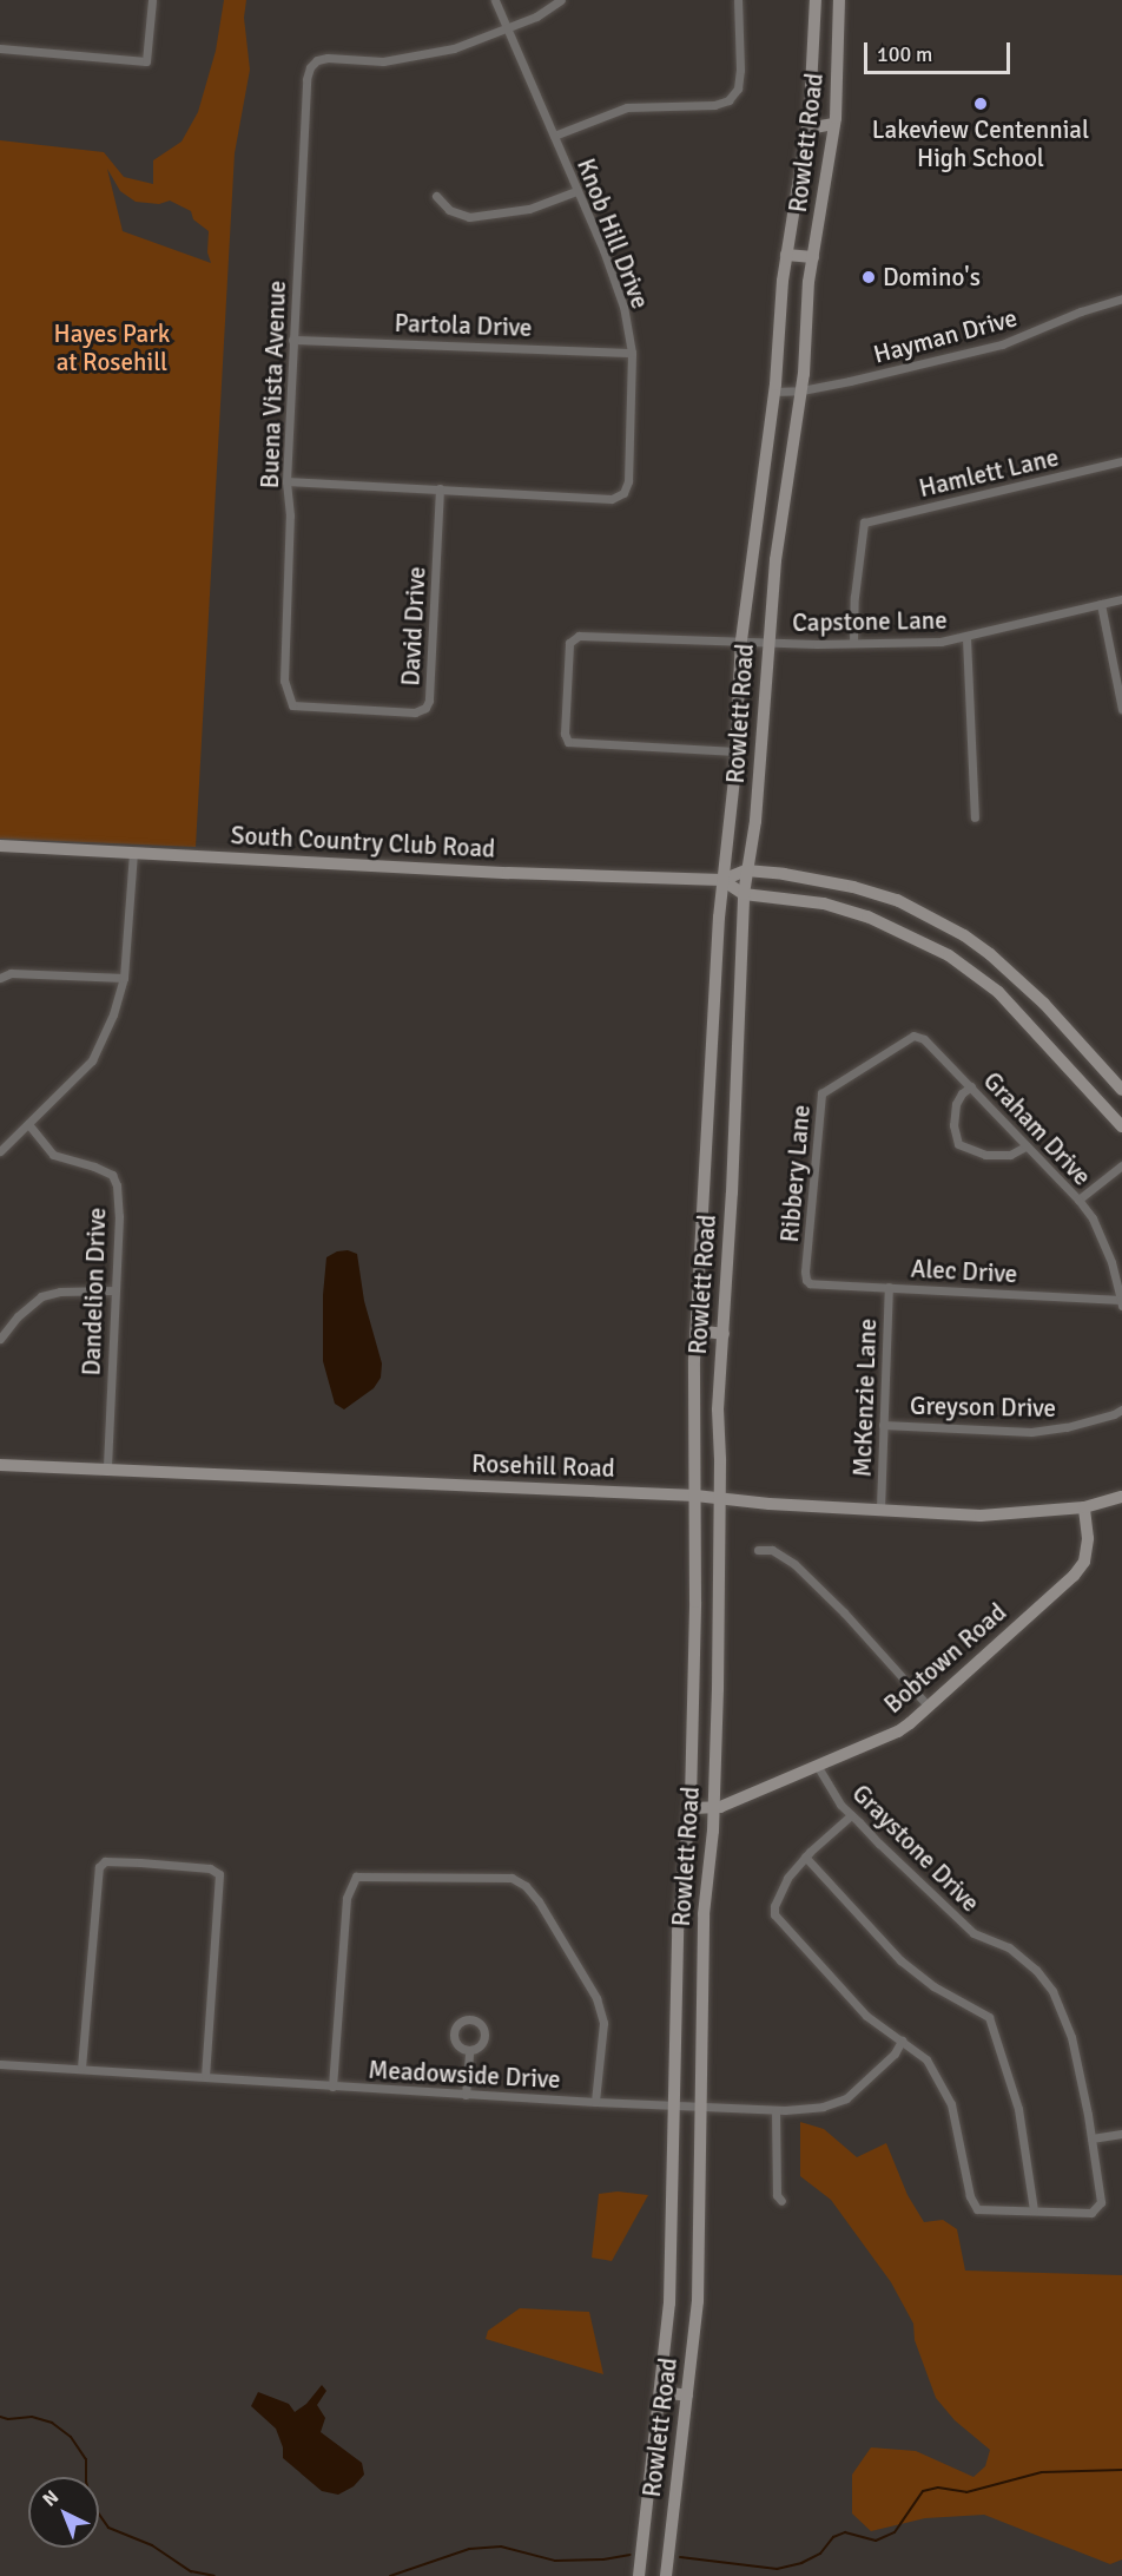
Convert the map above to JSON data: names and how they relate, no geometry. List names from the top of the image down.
{
  "streets": {
    "main road": [
      "Rowlett Road",
      "South Country Club Road",
      "Rosehill Road",
      "Bobtown Road"
    ],
    "street": [
      "Knob Hill Drive",
      "Partola Drive",
      "Hayman Drive",
      "Buena Vista Avenue",
      "Hamlett Lane",
      "Capstone Lane",
      "David Drive",
      "Graham Drive",
      "Ribbery Lane",
      "Alec Drive",
      "Dandelion Drive",
      "McKenzie Lane",
      "Greyson Drive",
      "Graystone Drive",
      "Meadowside Drive"
    ]
  },
  "crossings": [
    ["Rowlett Road", "Hayman Drive"],
    ["Rowlett Road", "Capstone Lane"],
    ["Rowlett Road", "South Country Club Road"],
    ["Rowlett Road", "Rosehill Road"],
    ["Rowlett Road", "Bobtown Road"],
    ["Rowlett Road", "Meadowside Drive"],
    ["Knob Hill Drive", "Partola Drive"],
    ["Knob Hill Drive", "Buena Vista Avenue"],
    ["Knob Hill Drive", "David Drive"],
    ["Partola Drive", "Buena Vista Avenue"],
    ["Buena Vista Avenue", "David Drive"],
    ["Hamlett Lane", "Capstone Lane"],
    ["Graham Drive", "Ribbery Lane"],
    ["Graham Drive", "Alec Drive"],
    ["Ribbery Lane", "Alec Drive"],
    ["Alec Drive", "McKenzie Lane"],
    ["Dandelion Drive", "Rosehill Road"],
    ["McKenzie Lane", "Greyson Drive"],
    ["McKenzie Lane", "Rosehill Road"],
    ["Rosehill Road", "Bobtown Road"],
    ["Bobtown Road", "Graystone Drive"]
  ],
  "parks": ["Hayes Park at Rosehill"],
  "places": ["Lakeview Centennial High School", "Domino's"],
  "scale_bar": "100 m",
  "north": "top left"
}
